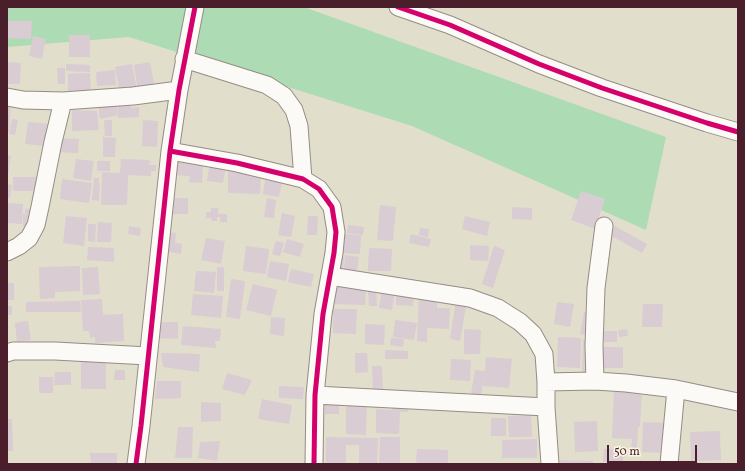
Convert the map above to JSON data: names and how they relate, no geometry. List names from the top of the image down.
{
  "scale_bar": "50 m"
}
